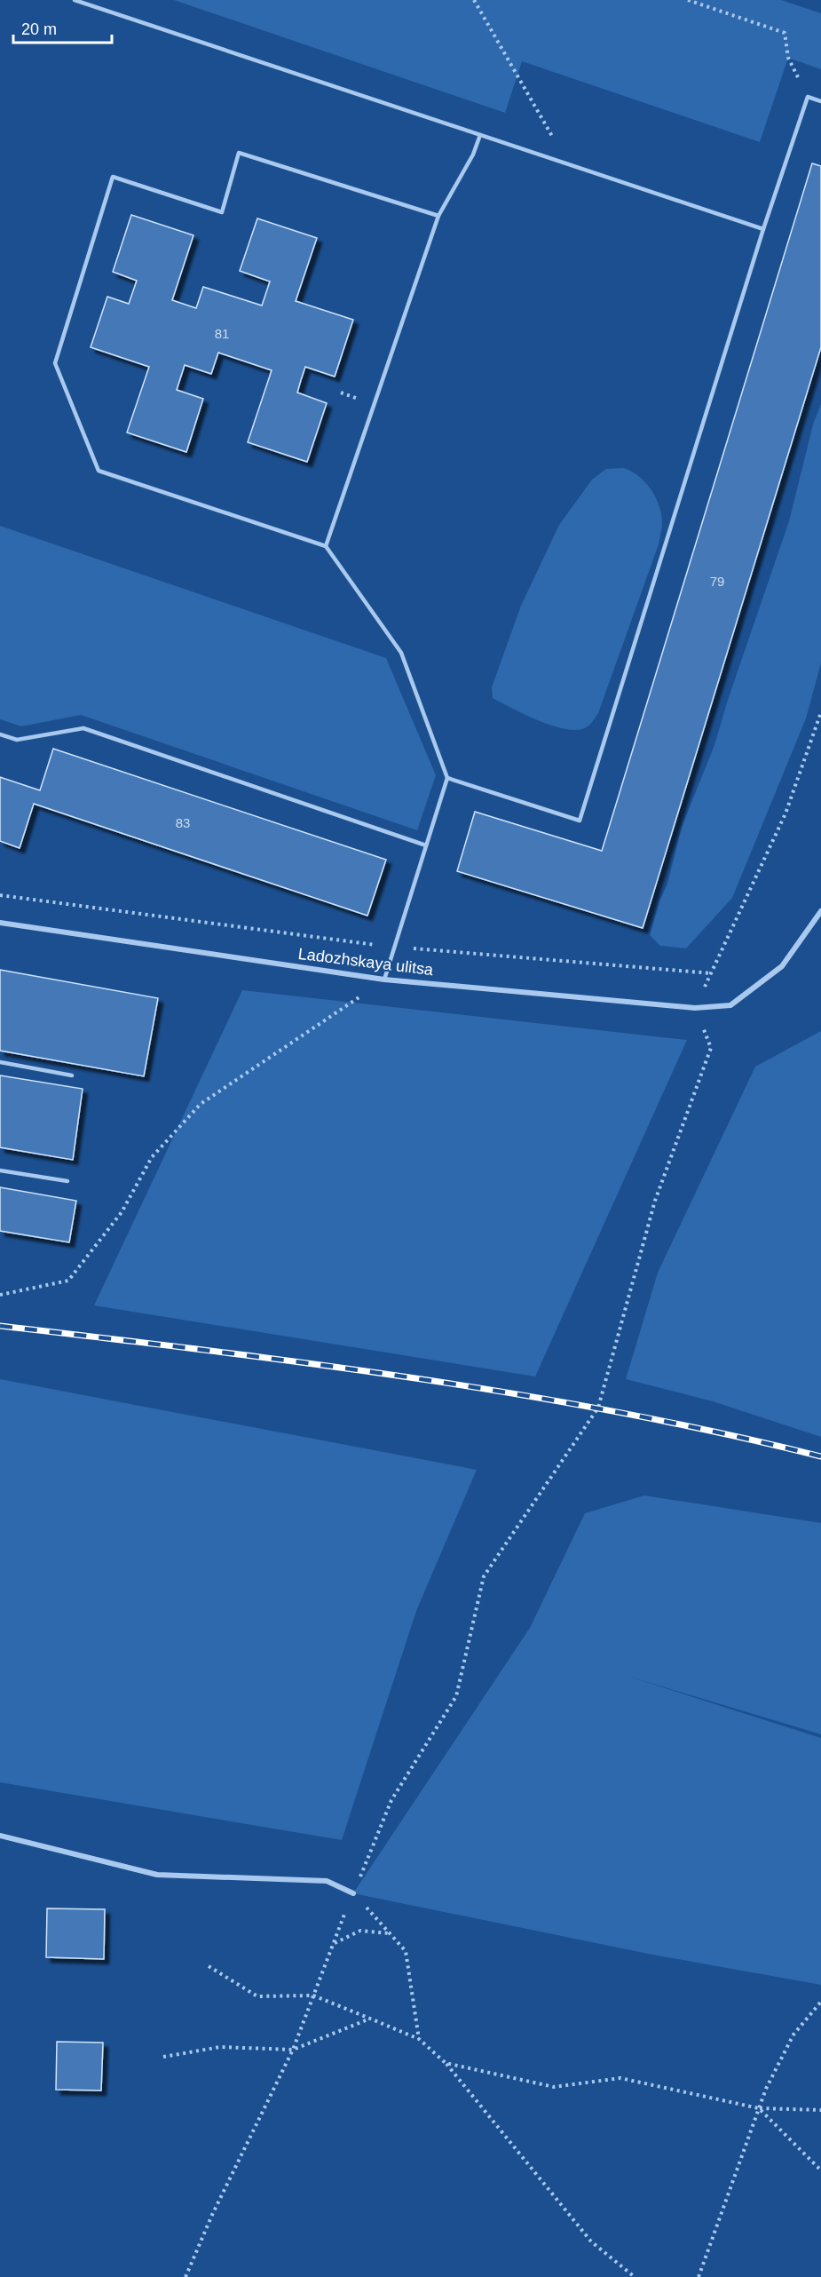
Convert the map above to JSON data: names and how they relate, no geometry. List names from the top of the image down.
{
  "streets": {
    "street": ["Ladozhskaya ulitsa"]
  },
  "house_numbers": ["81", "79", "83"],
  "scale_bar": "20 m"
}
